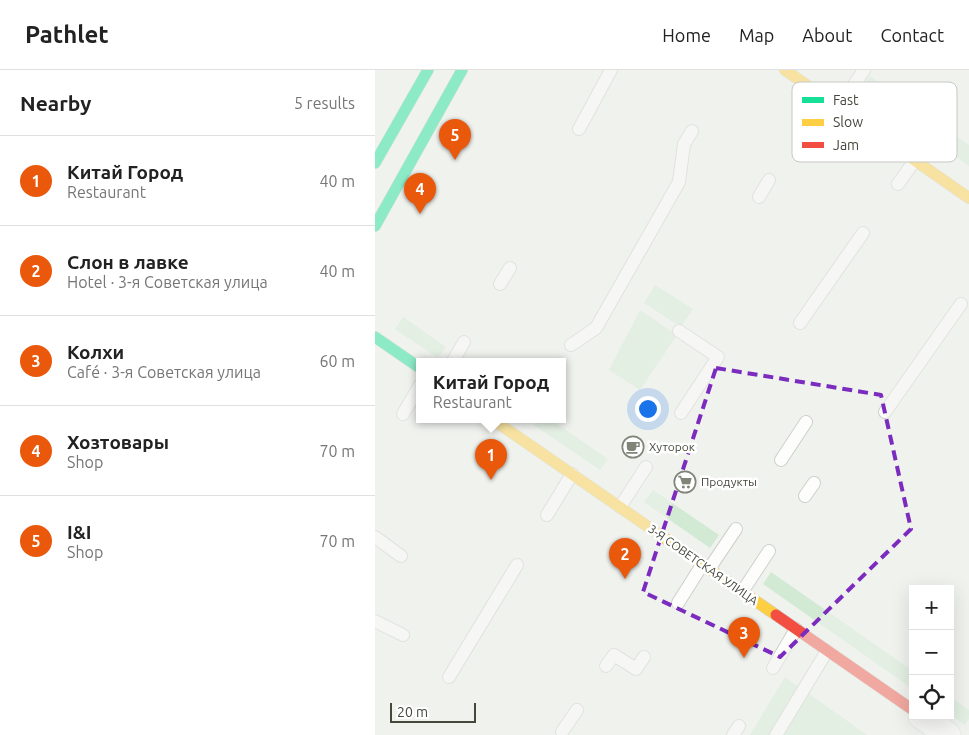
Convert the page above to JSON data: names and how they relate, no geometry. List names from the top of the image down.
{
  "streets": {
    "street": ["3-Я СОВЕТСКАЯ УЛИЦА"]
  },
  "places": {
    "cafe": ["Хуторок"],
    "supermarket": ["Продукты"]
  },
  "legend": ["Fast", "Slow", "Jam"],
  "scale_bar": "20 m",
  "page": {
    "header": "Pathlet",
    "nav": [
      "Home",
      "Map",
      "About",
      "Contact"
    ],
    "heading": ["Nearby", "5 results"],
    "pins": [
      "5",
      "4",
      "1",
      "2",
      "3"
    ],
    "list": [
      {
        "mark": "1",
        "name": "Китай Город",
        "note": "Restaurant",
        "value": "40 m"
      },
      {
        "mark": "2",
        "name": "Слон в лавке",
        "note": "Hotel · 3-я Советская улица",
        "value": "40 m"
      },
      {
        "mark": "3",
        "name": "Колхи",
        "note": "Café · 3-я Советская улица",
        "value": "60 m"
      },
      {
        "mark": "4",
        "name": "Хозтовары",
        "note": "Shop",
        "value": "70 m"
      },
      {
        "mark": "5",
        "name": "I&I",
        "note": "Shop",
        "value": "70 m"
      }
    ],
    "popup": ["Китай Город", "Restaurant"],
    "map_buttons": ["+", "−"],
    "scale": "20 m"
  }
}
